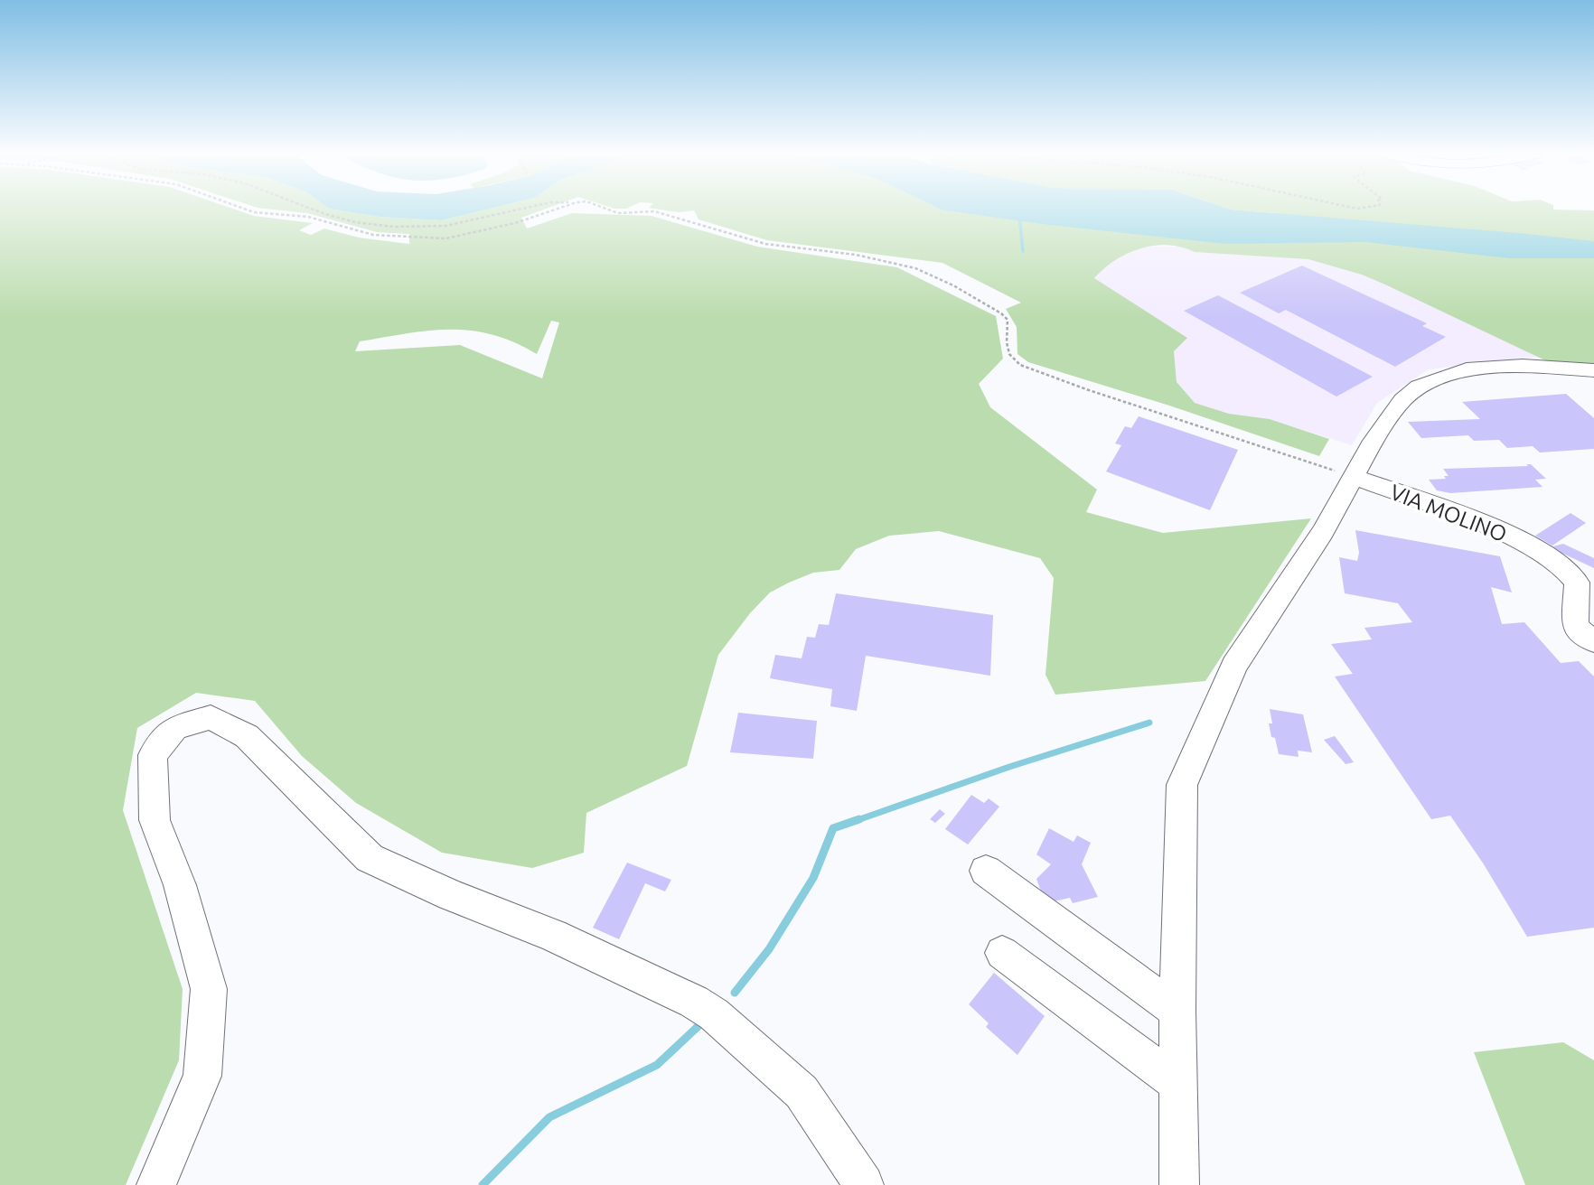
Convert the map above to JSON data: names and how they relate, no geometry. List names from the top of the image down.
{
  "streets": {
    "street": ["VIA MOLINO"]
  }
}
